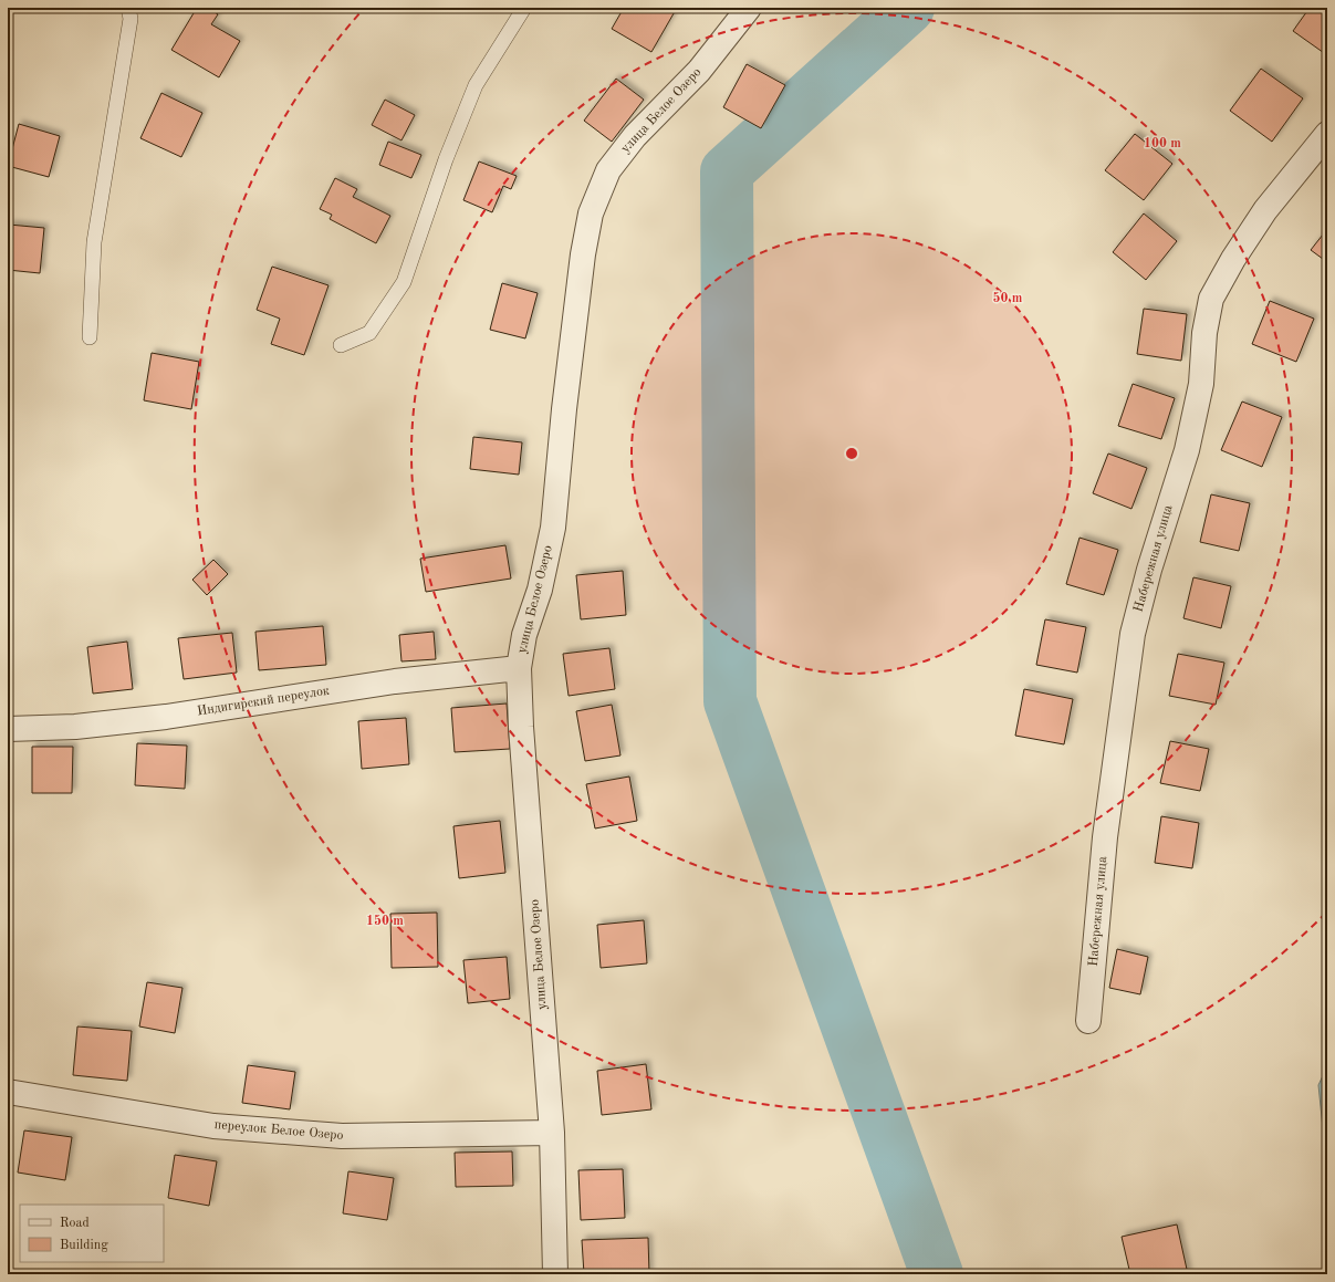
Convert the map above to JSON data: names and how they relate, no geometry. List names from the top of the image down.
{
  "streets": {
    "street": [
      "улица Белое Озеро",
      "Набережная улица",
      "Индигирский переулок",
      "переулок Белое Озеро"
    ]
  },
  "crossings": [
    ["улица Белое Озеро", "Индигирский переулок"],
    ["улица Белое Озеро", "переулок Белое Озеро"]
  ],
  "legend": ["Road", "Building"],
  "rings": ["100 m", "50 m", "150 m"]
}
